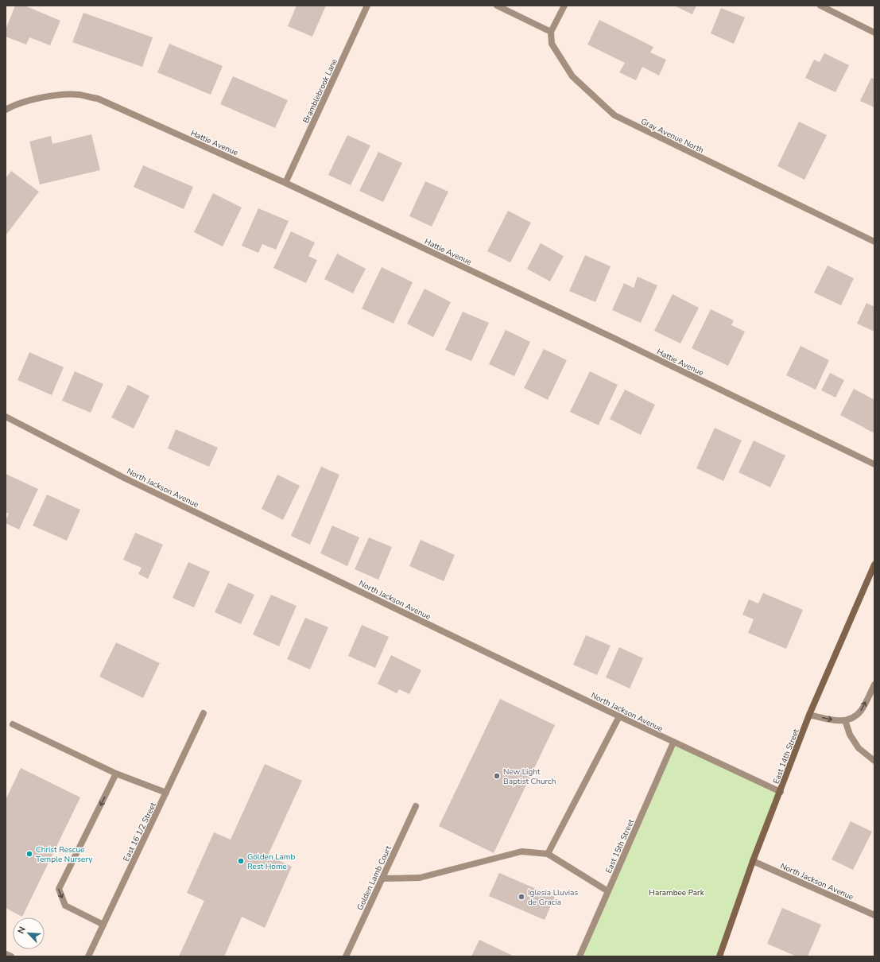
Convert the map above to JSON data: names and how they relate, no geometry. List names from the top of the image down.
{
  "streets": {
    "main road": ["East 14th Street"],
    "street": [
      "Bramblebrook Lane",
      "Gray Avenue North",
      "Hattie Avenue",
      "North Jackson Avenue",
      "East 16 1/2 Street",
      "East 15th Street",
      "Golden Lamb Court"
    ]
  },
  "crossings": [
    ["Bramblebrook Lane", "Hattie Avenue"],
    ["North Jackson Avenue", "East 14th Street"],
    ["North Jackson Avenue", "East 15th Street"]
  ],
  "parks": ["Harambee Park"],
  "places": [
    "New Light Baptist Church",
    "Christ Rescue Temple Nursery",
    "Golden Lamb Rest Home",
    "Iglesia Lluvias de Gracia"
  ],
  "north": "top left"
}
